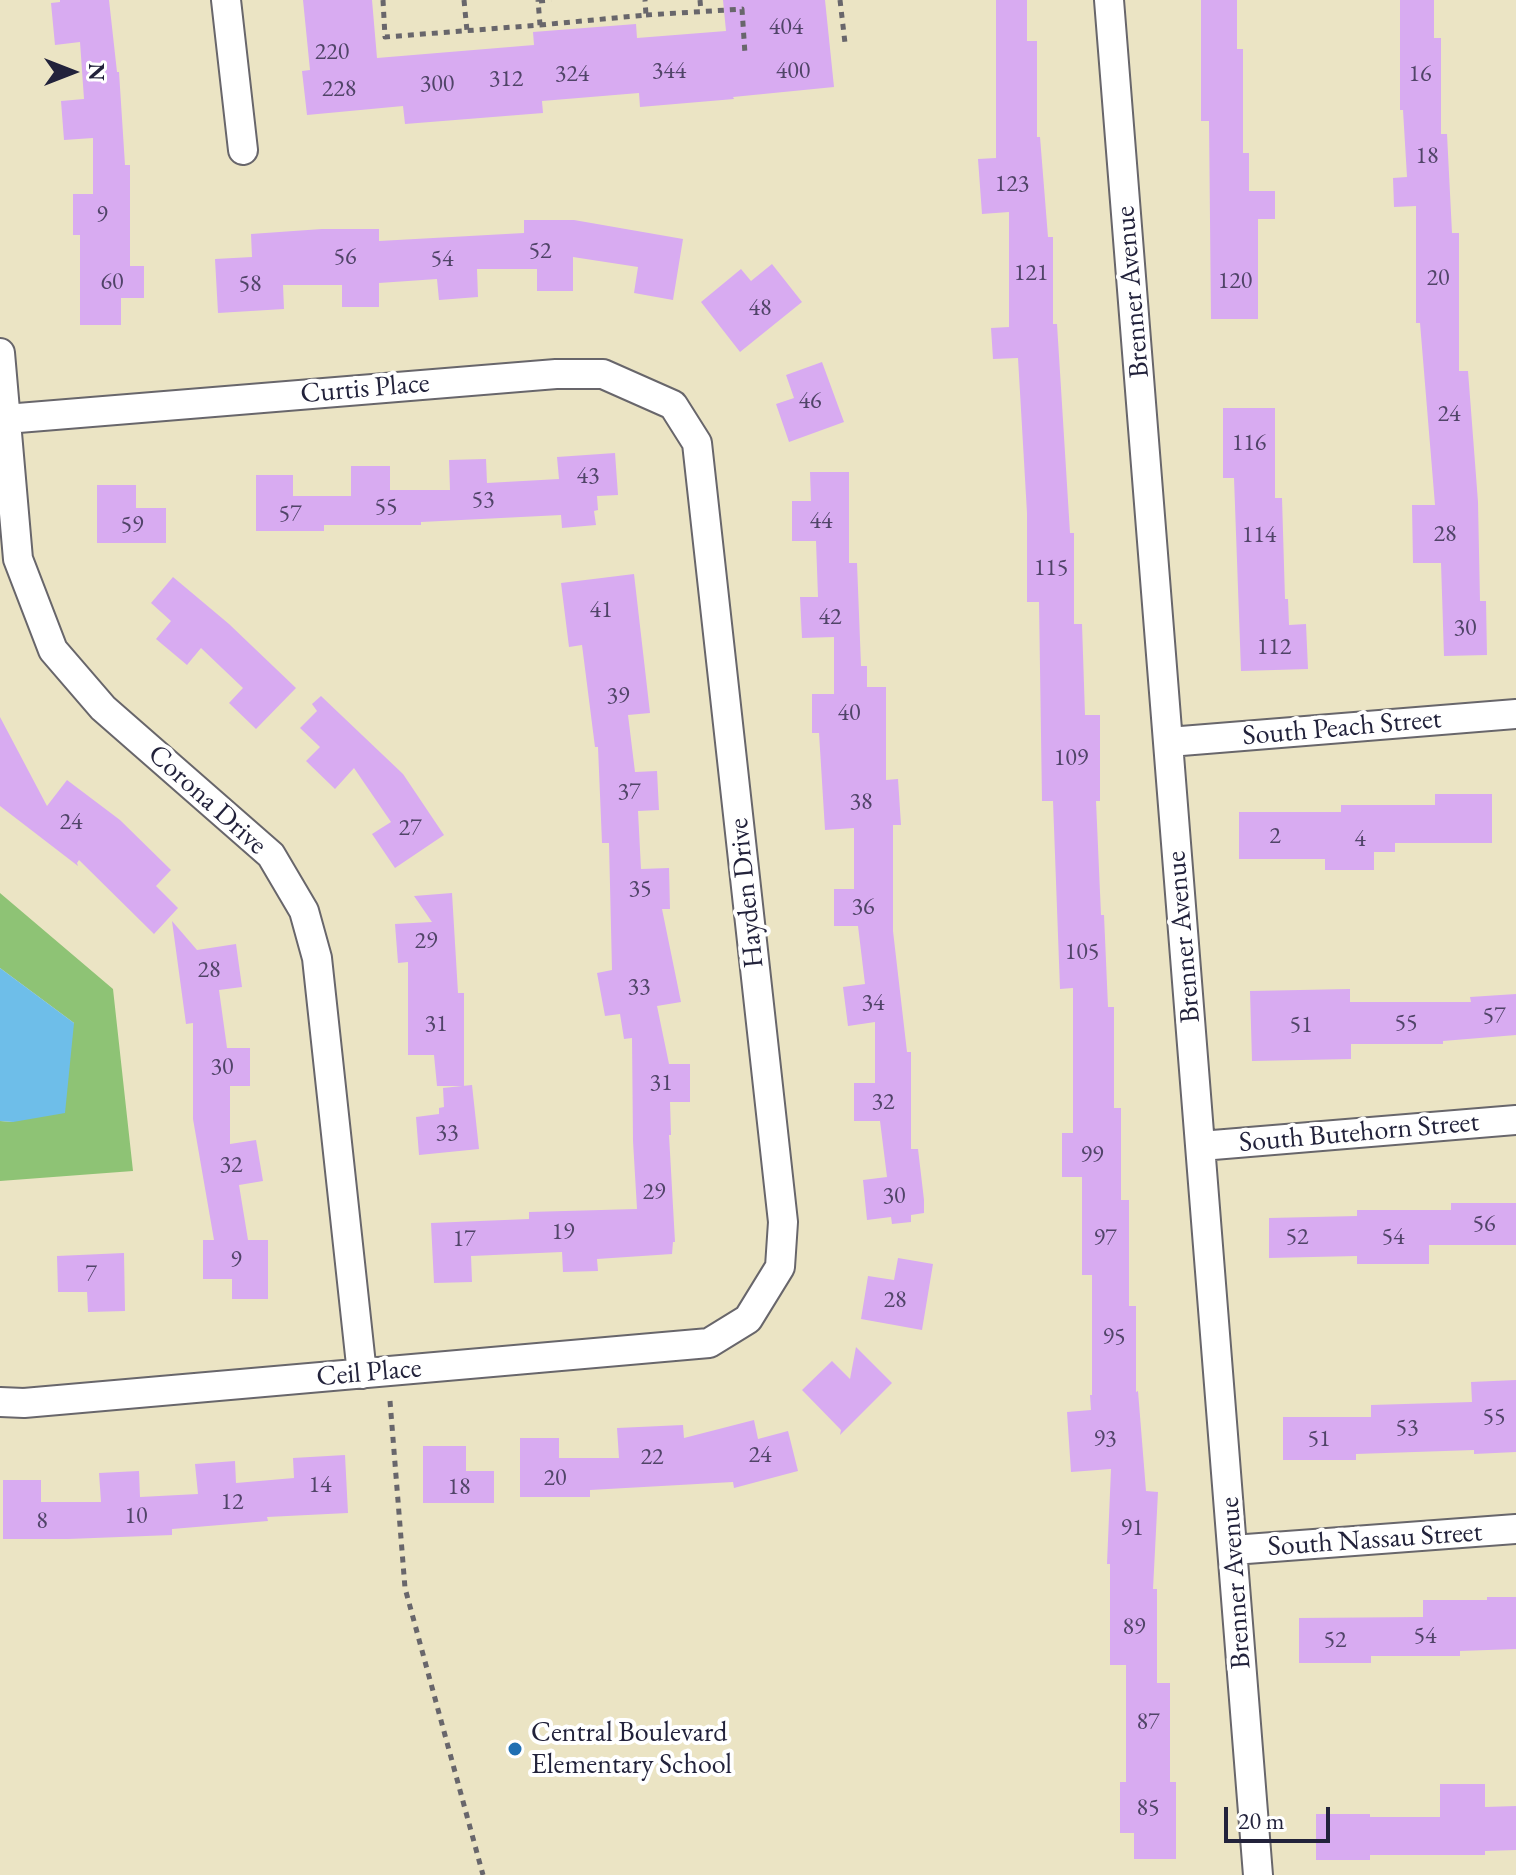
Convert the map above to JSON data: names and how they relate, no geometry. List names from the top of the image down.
{
  "streets": {
    "street": [
      "Brenner Avenue",
      "Curtis Place",
      "South Peach Street",
      "Corona Drive",
      "Hayden Drive",
      "South Butehorn Street",
      "Ceil Place",
      "South Nassau Street"
    ]
  },
  "crossings": [
    ["Brenner Avenue", "South Peach Street"],
    ["Brenner Avenue", "South Butehorn Street"],
    ["Brenner Avenue", "South Nassau Street"],
    ["Curtis Place", "Corona Drive"],
    ["Curtis Place", "Hayden Drive"],
    ["Corona Drive", "Ceil Place"],
    ["Hayden Drive", "Ceil Place"]
  ],
  "places": ["Central Boulevard Elementary School"],
  "house_numbers": [
    "404",
    "220",
    "344",
    "400",
    "324",
    "16",
    "312",
    "300",
    "228",
    "18",
    "123",
    "9",
    "52",
    "56",
    "54",
    "121",
    "20",
    "120",
    "60",
    "58",
    "48",
    "46",
    "24",
    "116",
    "43",
    "53",
    "55",
    "57",
    "44",
    "59",
    "28",
    "114",
    "115",
    "41",
    "42",
    "30",
    "112",
    "39",
    "40",
    "109",
    "37",
    "38",
    "24",
    "27",
    "2",
    "4",
    "35",
    "36",
    "29",
    "105",
    "28",
    "33",
    "34",
    "57",
    "55",
    "31",
    "51",
    "30",
    "31",
    "32",
    "33",
    "99",
    "32",
    "29",
    "30",
    "56",
    "19",
    "52",
    "54",
    "97",
    "17",
    "9",
    "7",
    "28",
    "95",
    "55",
    "53",
    "93",
    "51",
    "24",
    "22",
    "20",
    "14",
    "18",
    "12",
    "10",
    "8",
    "91",
    "89",
    "54",
    "52",
    "87",
    "85"
  ],
  "scale_bar": "20 m",
  "north": "right"
}
